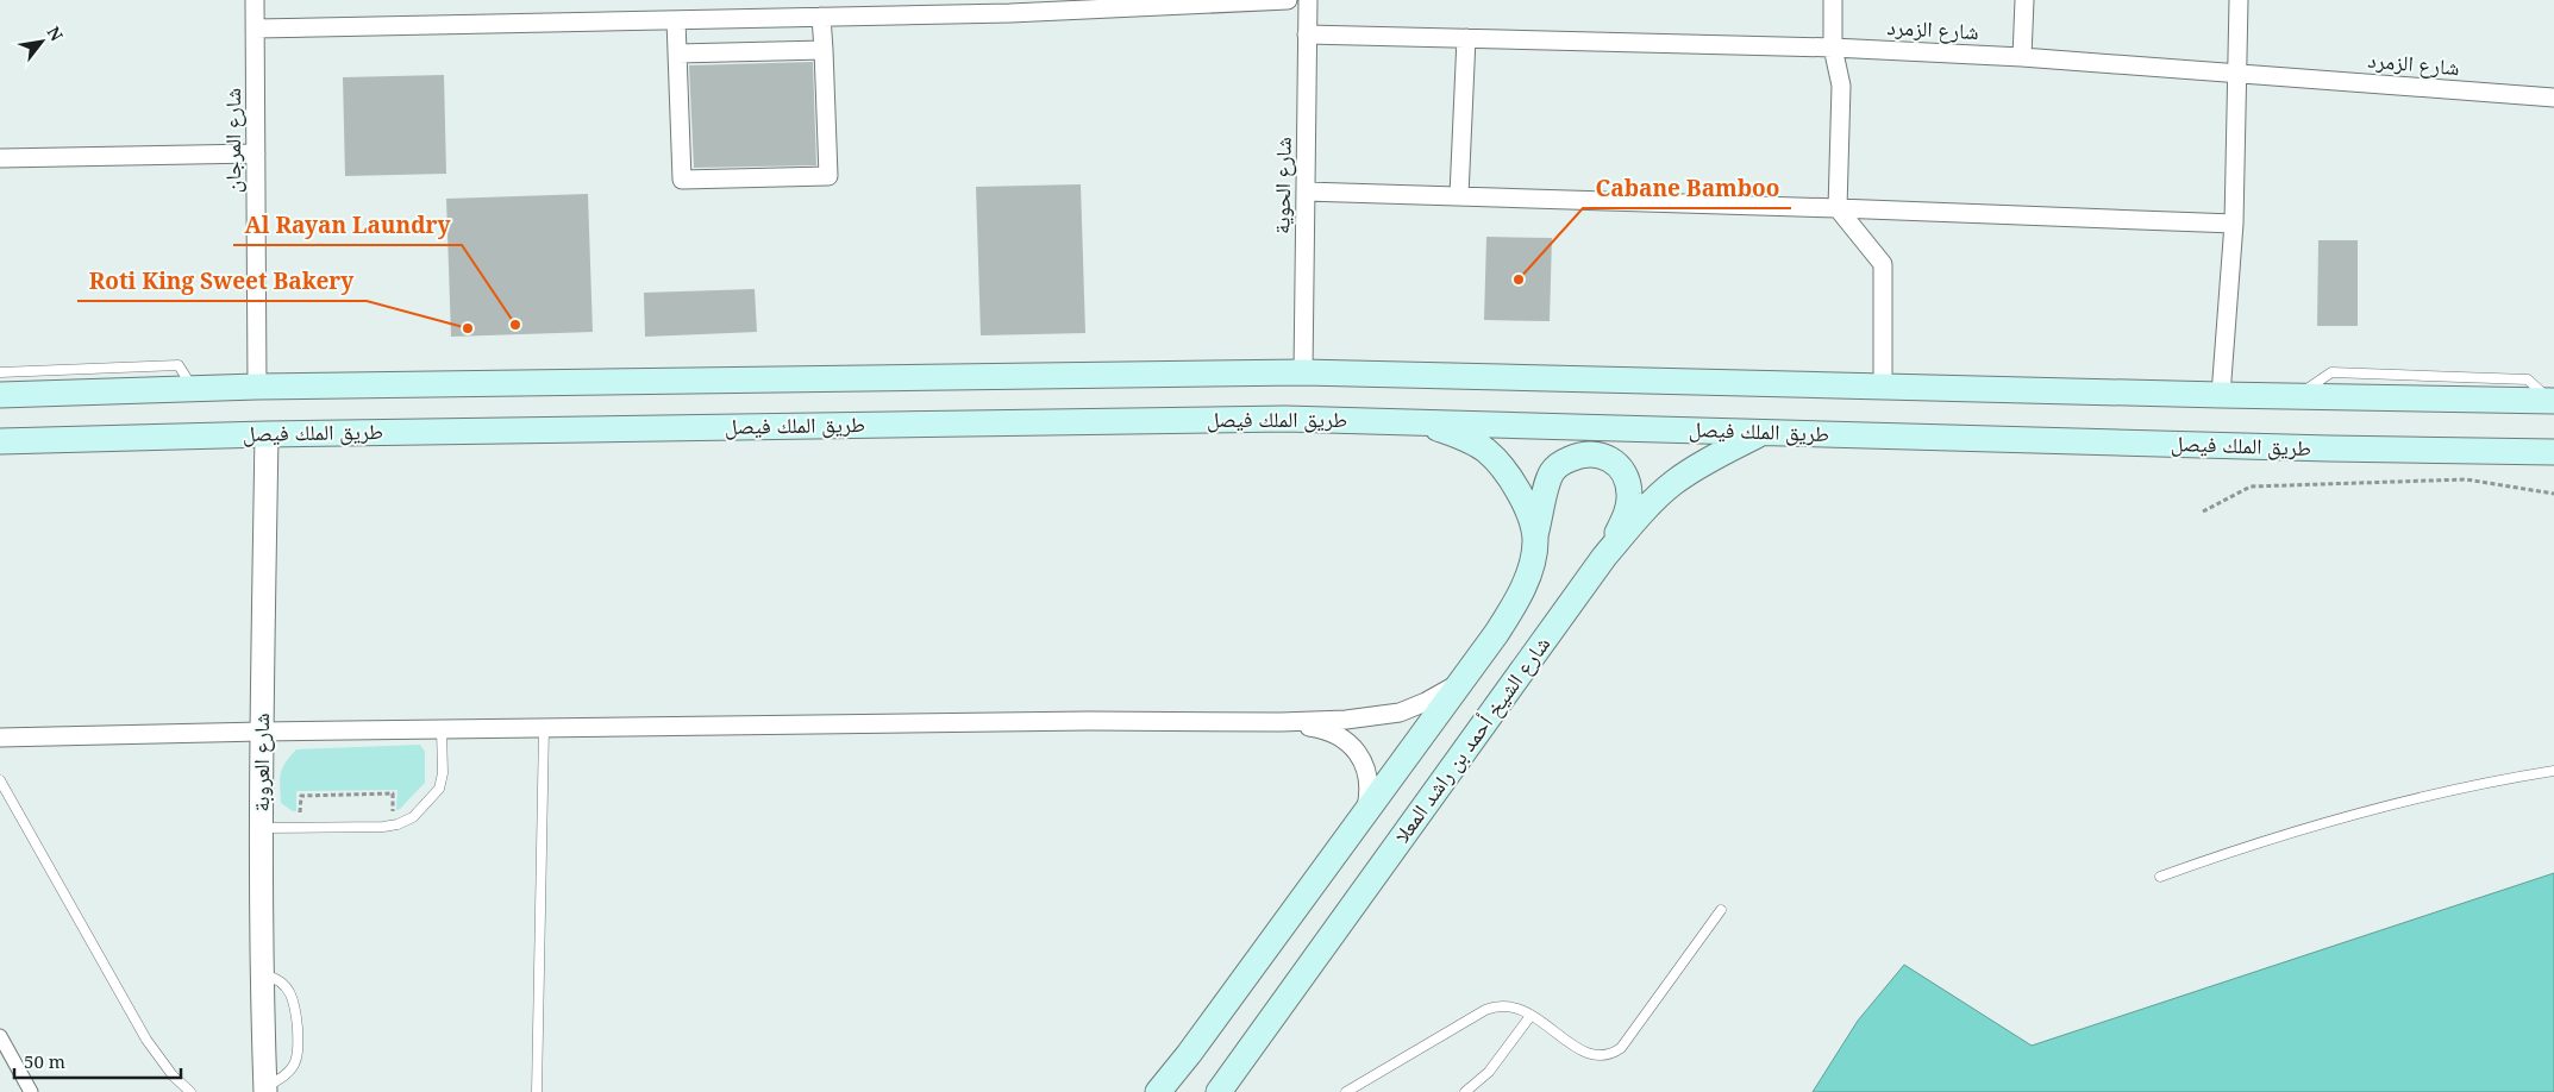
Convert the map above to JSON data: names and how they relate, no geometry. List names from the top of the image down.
{
  "streets": {
    "main road": ["طريق الملك فيصل", "شارع الشيخ أحمد بن راشد المعلا"],
    "street": [
      "شارع الزمرد",
      "شارع المرجان",
      "شارع الحوية",
      "شارع العروبة"
    ]
  },
  "crossings": [
    ["شارع الزمرد", "شارع الحوية"],
    ["طريق الملك فيصل", "شارع الشيخ أحمد بن راشد المعلا"],
    ["طريق الملك فيصل", "شارع العروبة"]
  ],
  "places": ["Cabane Bamboo", "Al Rayan Laundry", "Roti King Sweet Bakery"],
  "scale_bar": "50 m",
  "north": "top right"
}
